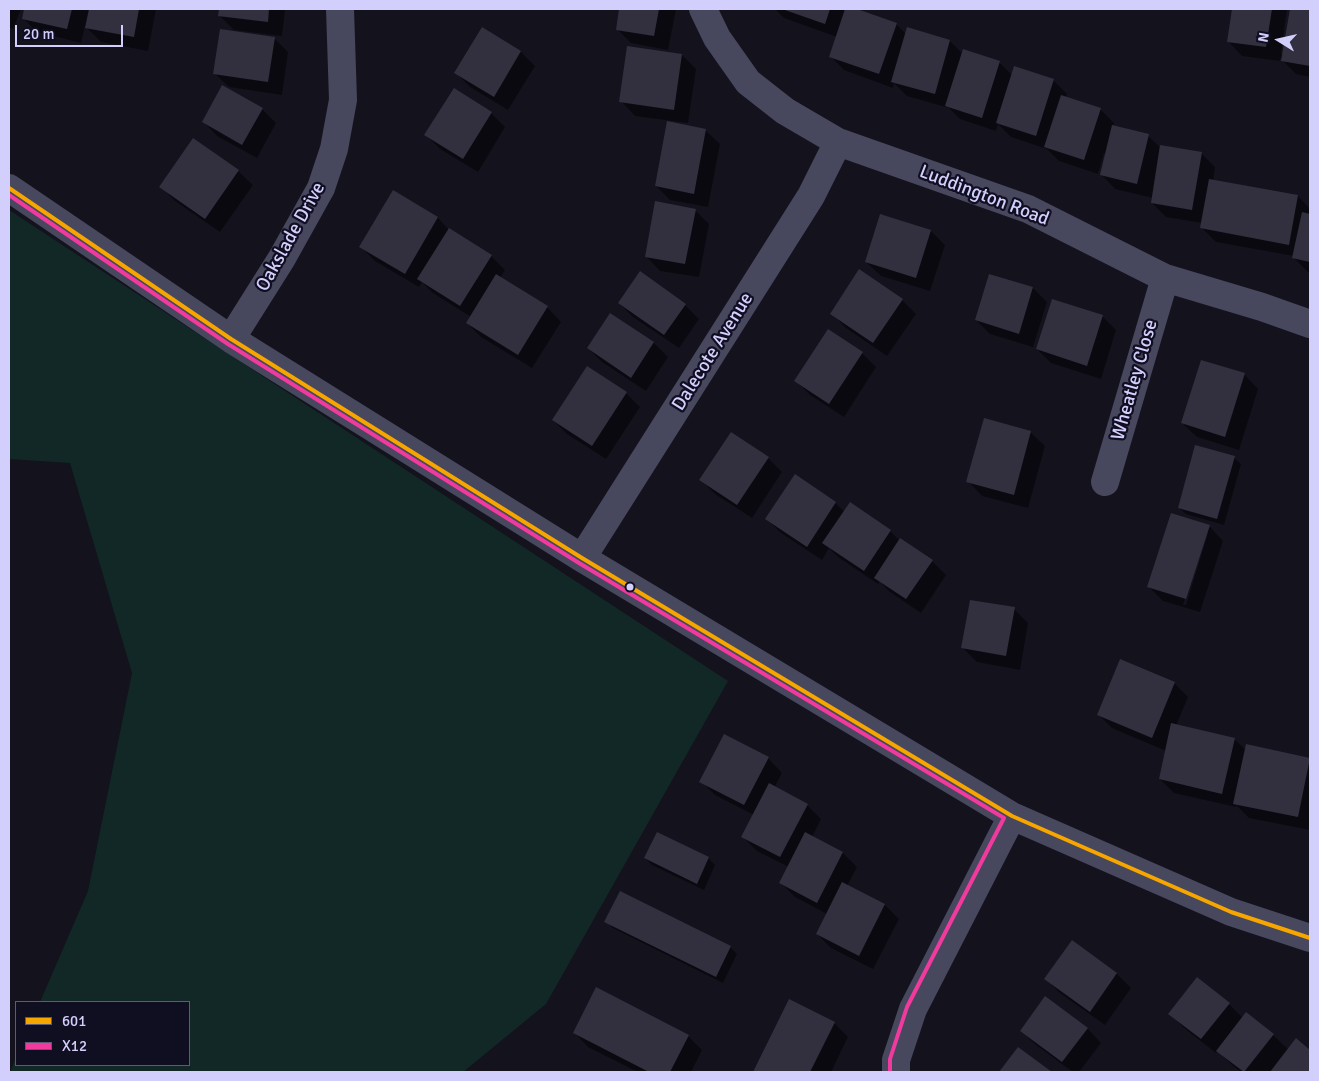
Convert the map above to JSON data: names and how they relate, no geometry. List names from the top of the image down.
{
  "streets": {
    "street": [
      "Luddington Road",
      "Oakslade Drive",
      "Dalecote Avenue",
      "Wheatley Close"
    ]
  },
  "crossings": [
    ["Luddington Road", "Dalecote Avenue"],
    ["Luddington Road", "Wheatley Close"]
  ],
  "lines": ["transit line 601", "transit line X12"],
  "legend": ["601", "X12"],
  "scale_bar": "20 m",
  "north": "left"
}
